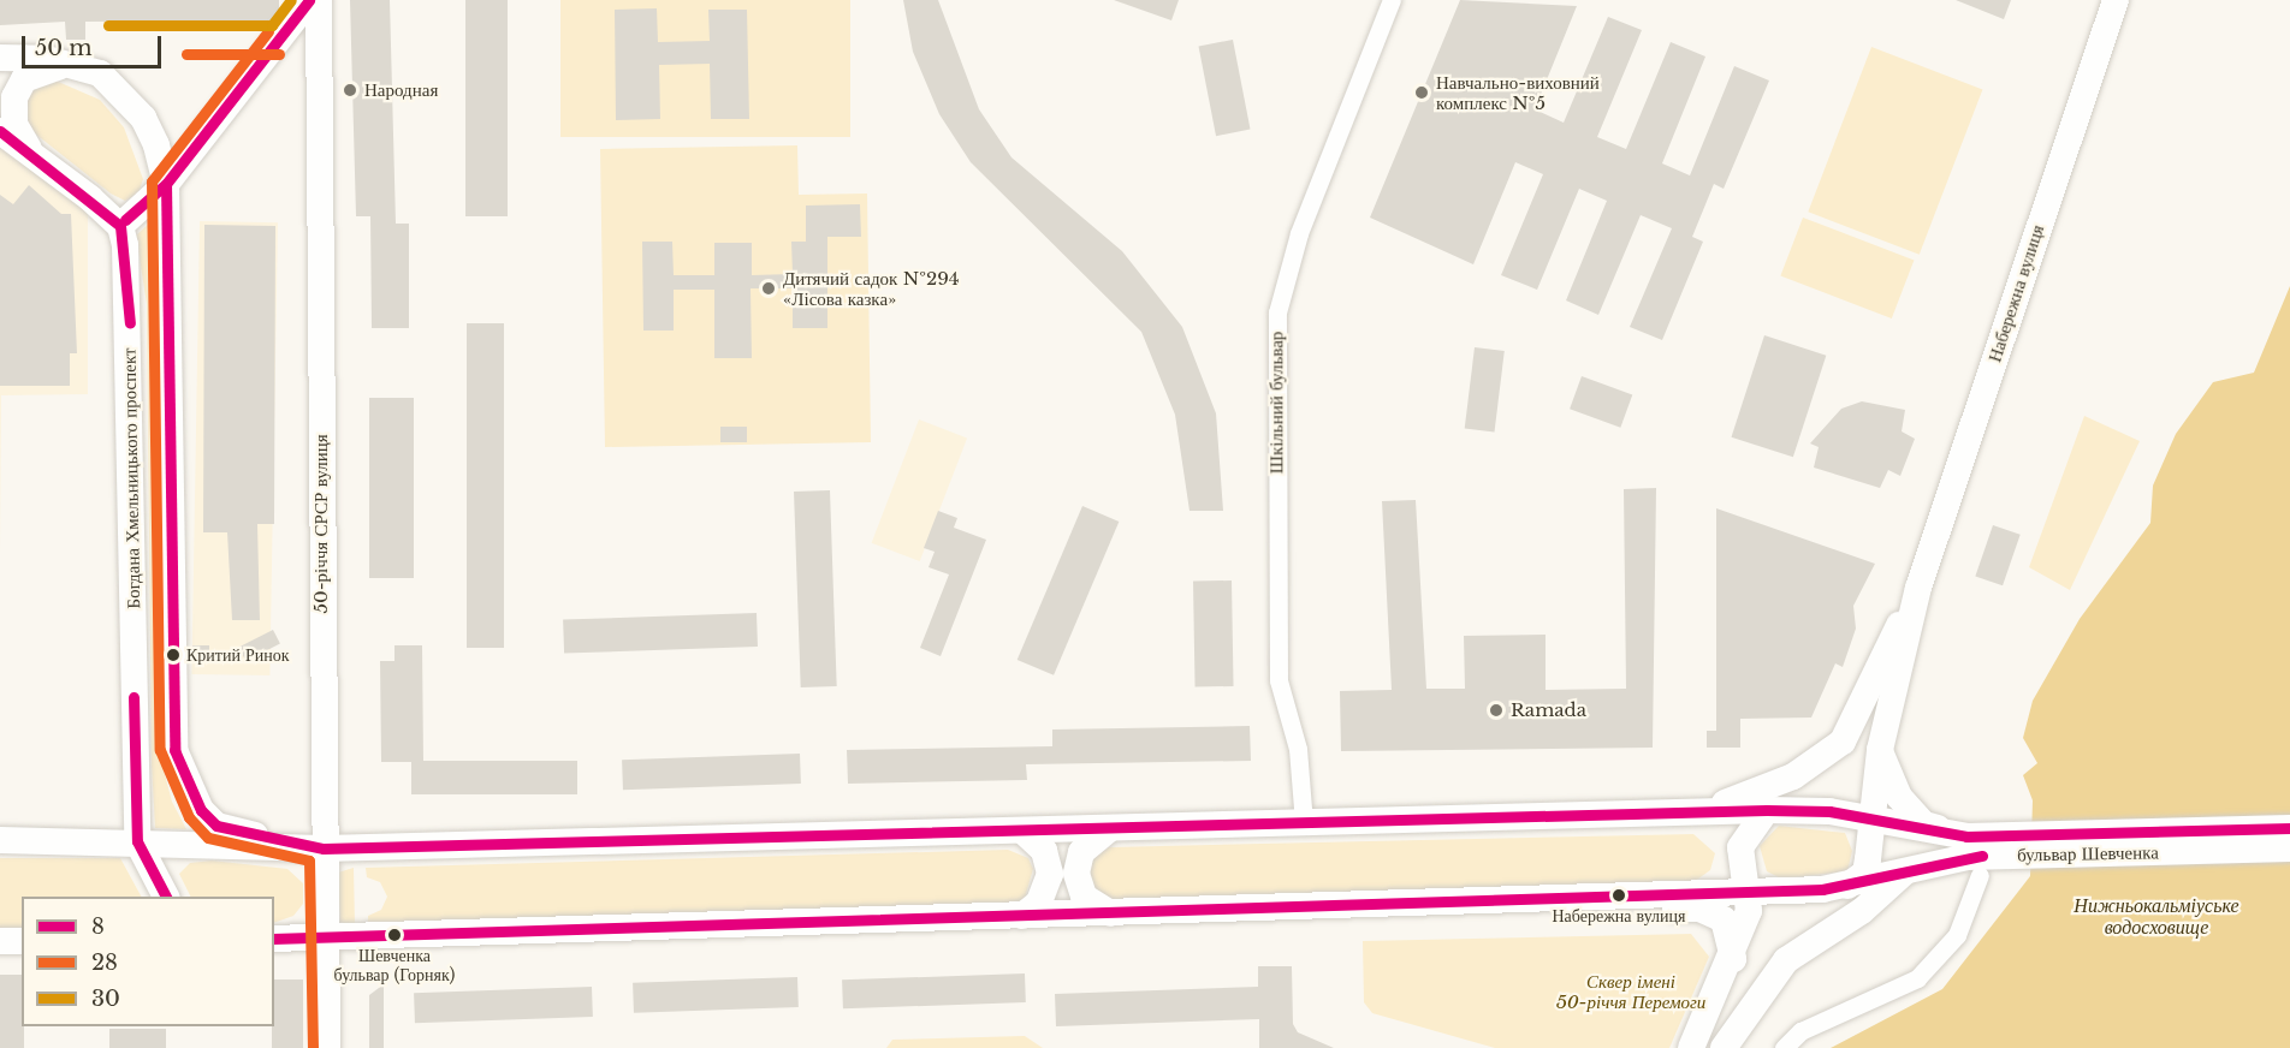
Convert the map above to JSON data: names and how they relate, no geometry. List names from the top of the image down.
{
  "streets": {
    "main road": [
      "Набережна вулиця",
      "Богдана Хмельницького проспект",
      "50-річчя СРСР вулиця",
      "бульвар Шевченка"
    ],
    "street": ["Шкільний бульвар"]
  },
  "crossings": [
    ["Набережна вулиця", "бульвар Шевченка"],
    ["Шкільний бульвар", "бульвар Шевченка"],
    ["Богдана Хмельницького проспект", "бульвар Шевченка"],
    ["50-річчя СРСР вулиця", "бульвар Шевченка"]
  ],
  "water": ["Нижньокальміуське водосховище"],
  "parks": ["Сквер імені 50-річчя Перемоги"],
  "places": [
    "Народная",
    "Навчально-виховний комплекс №5",
    "Дитячий садок №294 «Лісова казка»",
    "Критий Ринок",
    "Ramada",
    "Набережна вулиця",
    "Шевченка бульвар (Горняк)"
  ],
  "lines": ["transit line 8", "transit line 30", "transit line 28"],
  "legend": ["8", "28", "30"],
  "scale_bar": "50 m"
}
